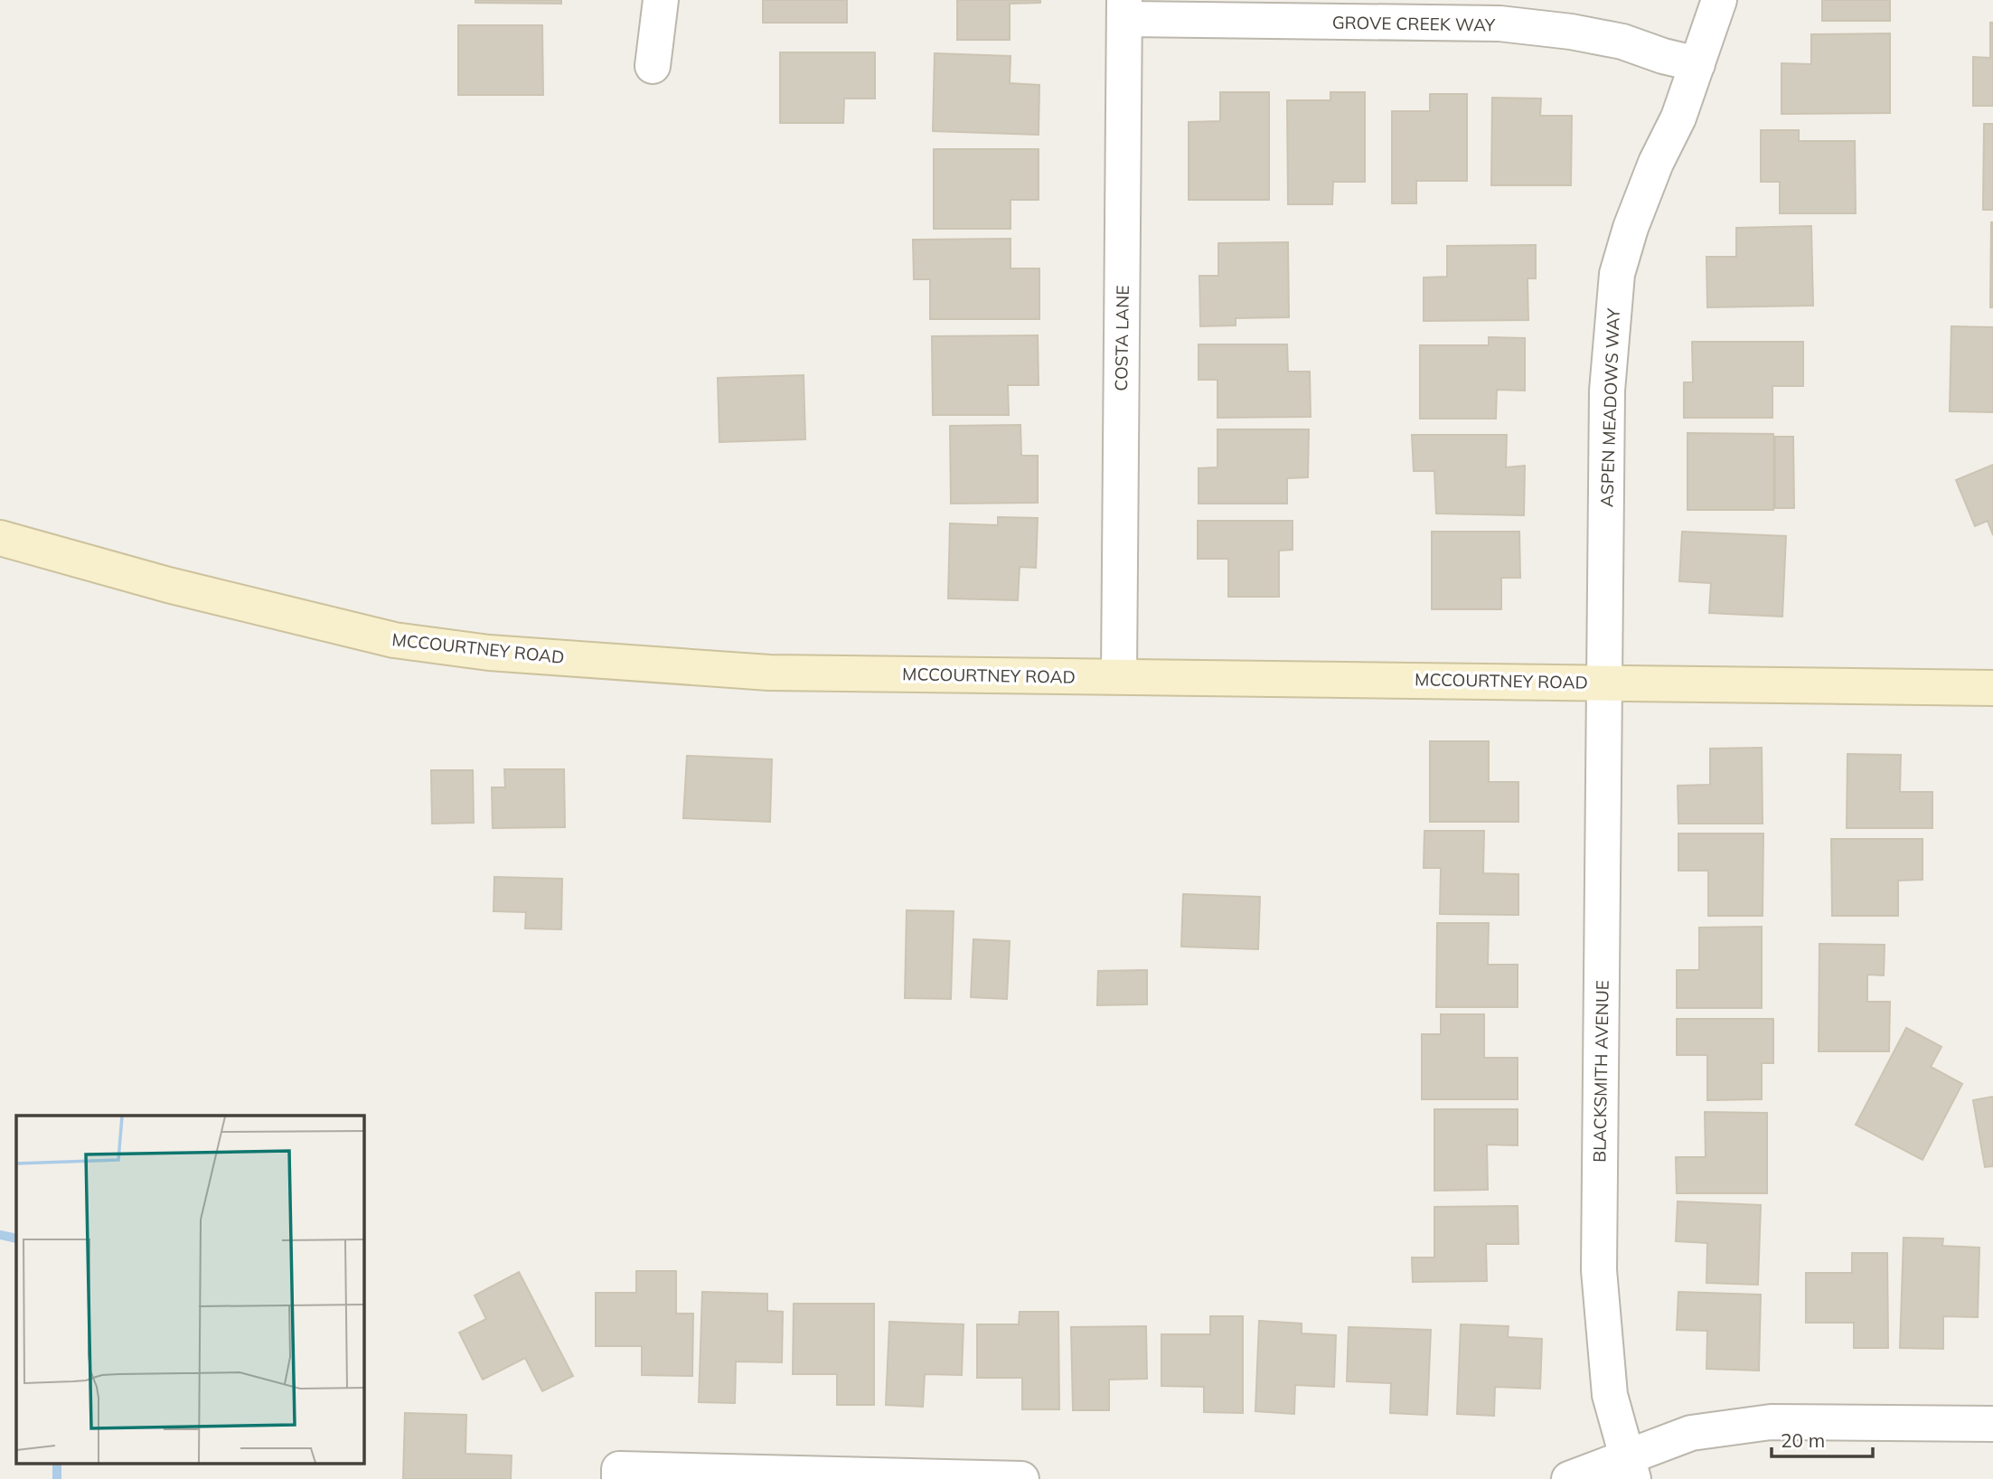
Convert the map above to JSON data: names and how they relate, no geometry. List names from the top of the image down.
{
  "streets": {
    "street": [
      "GROVE CREEK WAY",
      "COSTA LANE",
      "ASPEN MEADOWS WAY",
      "MCCOURTNEY ROAD",
      "BLACKSMITH AVENUE"
    ]
  },
  "crossings": [
    ["GROVE CREEK WAY", "COSTA LANE"],
    ["GROVE CREEK WAY", "ASPEN MEADOWS WAY"],
    ["COSTA LANE", "MCCOURTNEY ROAD"],
    ["ASPEN MEADOWS WAY", "MCCOURTNEY ROAD"],
    ["ASPEN MEADOWS WAY", "BLACKSMITH AVENUE"],
    ["MCCOURTNEY ROAD", "BLACKSMITH AVENUE"]
  ],
  "scale_bar": "20 m"
}
